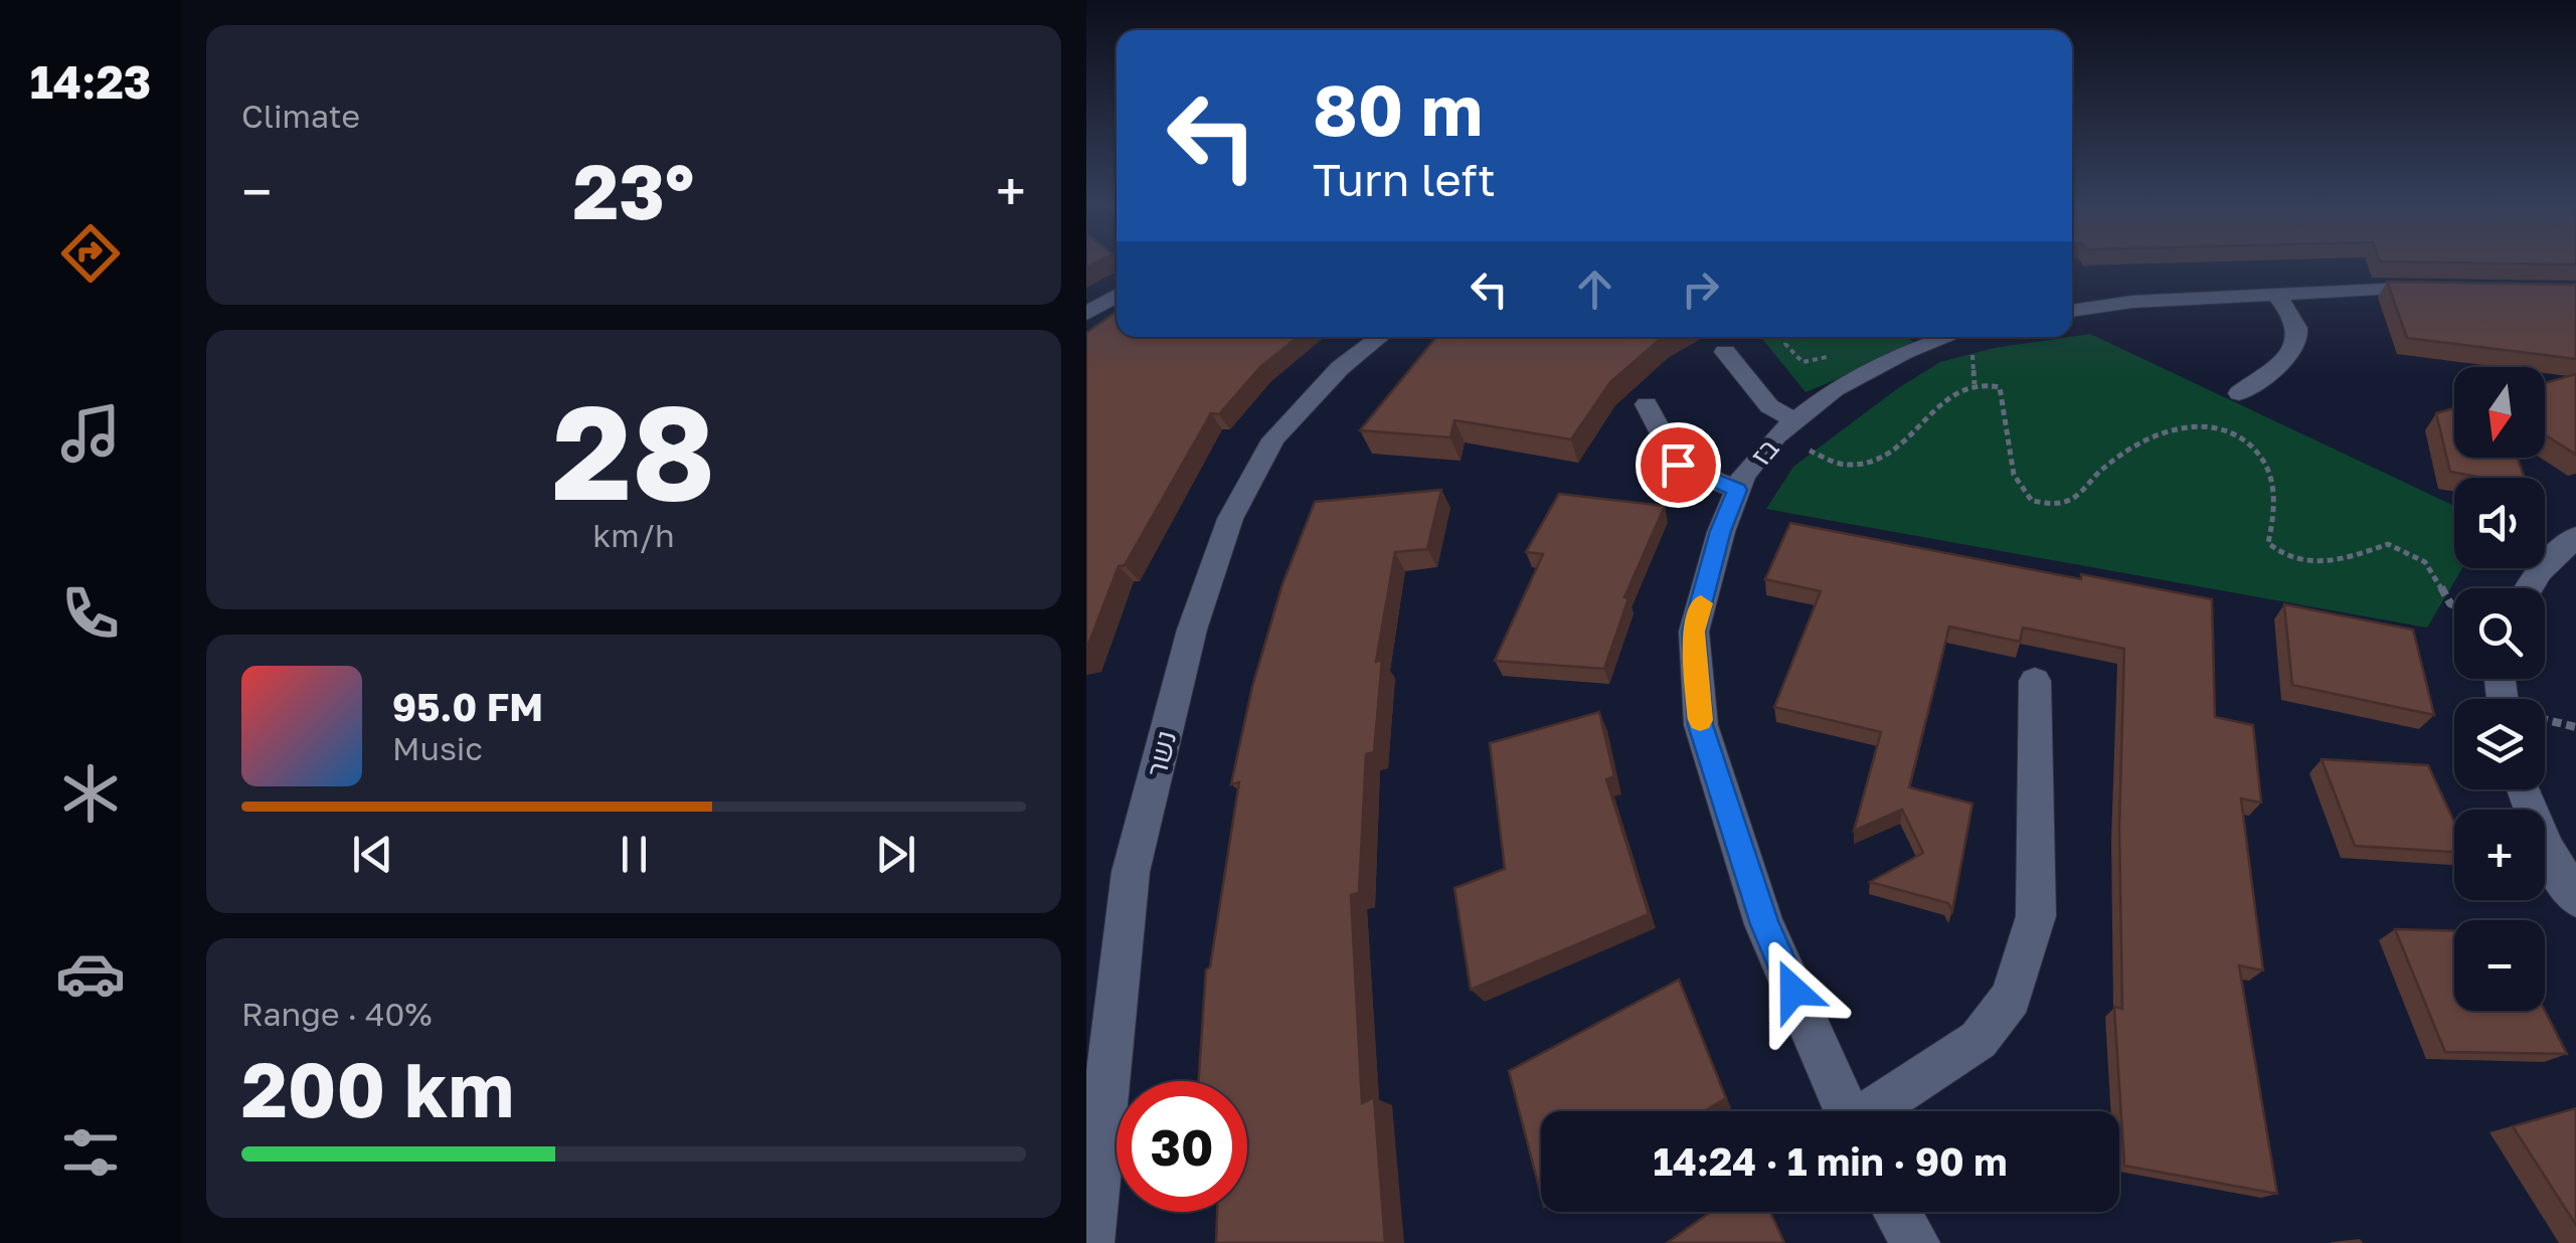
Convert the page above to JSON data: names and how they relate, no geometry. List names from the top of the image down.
{
  "streets": {
    "street": ["בז", "נשר"]
  },
  "north": "bottom",
  "page": {
    "tabs": "14:23",
    "tile": [
      "Climate",
      ["28", "km/h"],
      ["Range · 40%", "200 km"]
    ],
    "turn": ["80 m", "Turn left"],
    "heat": ["−", "23°", "+"],
    "map_buttons": ["+", "−"],
    "song": ["95.0 FM", "Music"],
    "limit": "30",
    "trip": "14:24 · 1 min · 90 m"
  }
}
